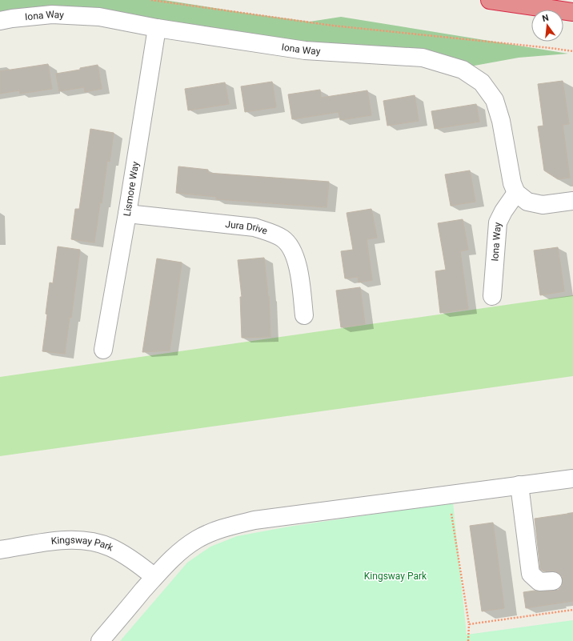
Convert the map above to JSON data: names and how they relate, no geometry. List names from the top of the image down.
{
  "streets": {
    "street": [
      "Iona Way",
      "Lismore Way",
      "Jura Drive",
      "Kingsway Park"
    ]
  },
  "crossings": [
    ["Iona Way", "Lismore Way"],
    ["Lismore Way", "Jura Drive"]
  ],
  "parks": ["Kingsway Park"],
  "north": "top"
}
